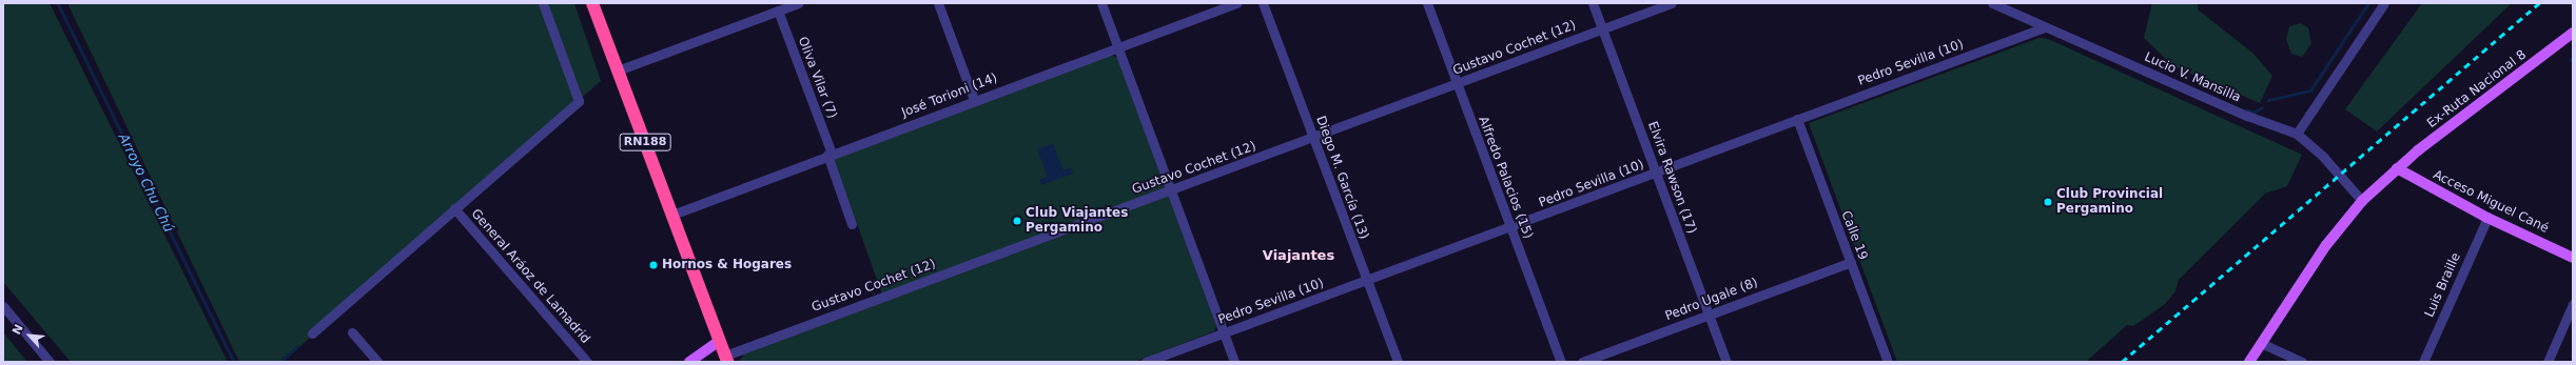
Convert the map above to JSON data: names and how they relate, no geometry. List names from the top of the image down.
{
  "streets": {
    "highway": ["RN188"],
    "main road": ["Ex-Ruta Nacional 8", "Acceso Miguel Cané"],
    "street": [
      "Gustavo Cochet (12)",
      "Pedro Sevilla (10)",
      "Oliva Vilar (7)",
      "Lucio V. Mansilla",
      "José Torioni (14)",
      "Diego M. García (13)",
      "Alfredo Palacios (15)",
      "Elvira Rawson (17)",
      "Calle 19",
      "General Aráoz de Lamadrid",
      "Luis Braille",
      "Pedro Ugale (8)"
    ]
  },
  "crossings": [
    ["Gustavo Cochet (12)", "RN188"],
    ["Gustavo Cochet (12)", "Diego M. García (13)"],
    ["Gustavo Cochet (12)", "Alfredo Palacios (15)"],
    ["Gustavo Cochet (12)", "Elvira Rawson (17)"],
    ["Pedro Sevilla (10)", "Lucio V. Mansilla"],
    ["Pedro Sevilla (10)", "Diego M. García (13)"],
    ["Pedro Sevilla (10)", "Alfredo Palacios (15)"],
    ["Pedro Sevilla (10)", "Elvira Rawson (17)"],
    ["Pedro Sevilla (10)", "Calle 19"],
    ["Oliva Vilar (7)", "José Torioni (14)"],
    ["Lucio V. Mansilla", "Ex-Ruta Nacional 8"],
    ["Ex-Ruta Nacional 8", "Acceso Miguel Cané"],
    ["José Torioni (14)", "RN188"],
    ["Elvira Rawson (17)", "Pedro Ugale (8)"],
    ["Acceso Miguel Cané", "Luis Braille"],
    ["Calle 19", "Pedro Ugale (8)"]
  ],
  "districts": ["Viajantes"],
  "water": ["Arroyo Chu Chú"],
  "places": ["Club Provincial Pergamino", "Club Viajantes Pergamino", "Hornos & Hogares"],
  "north": "top left"
}
